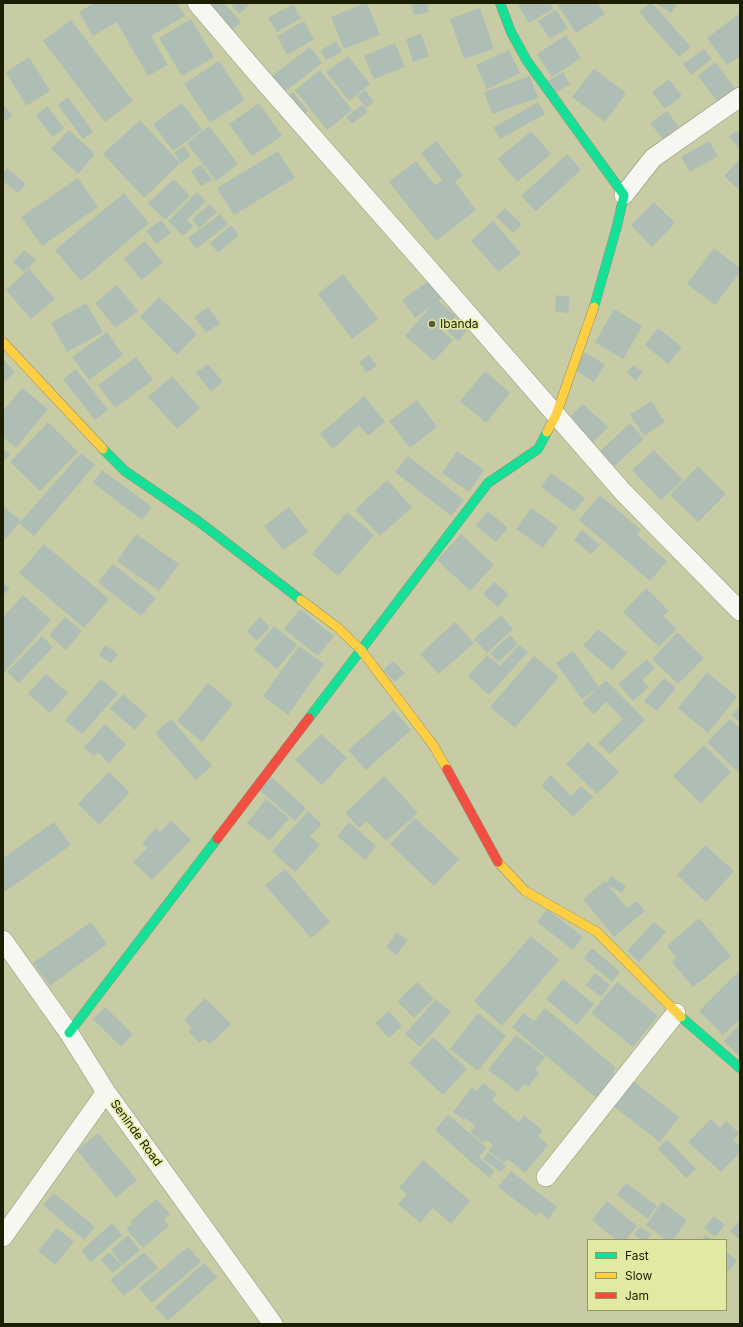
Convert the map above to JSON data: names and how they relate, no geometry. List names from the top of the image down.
{
  "streets": {
    "street": ["Seninde Road"]
  },
  "places": ["Ibanda"],
  "legend": ["Fast", "Slow", "Jam"]
}
